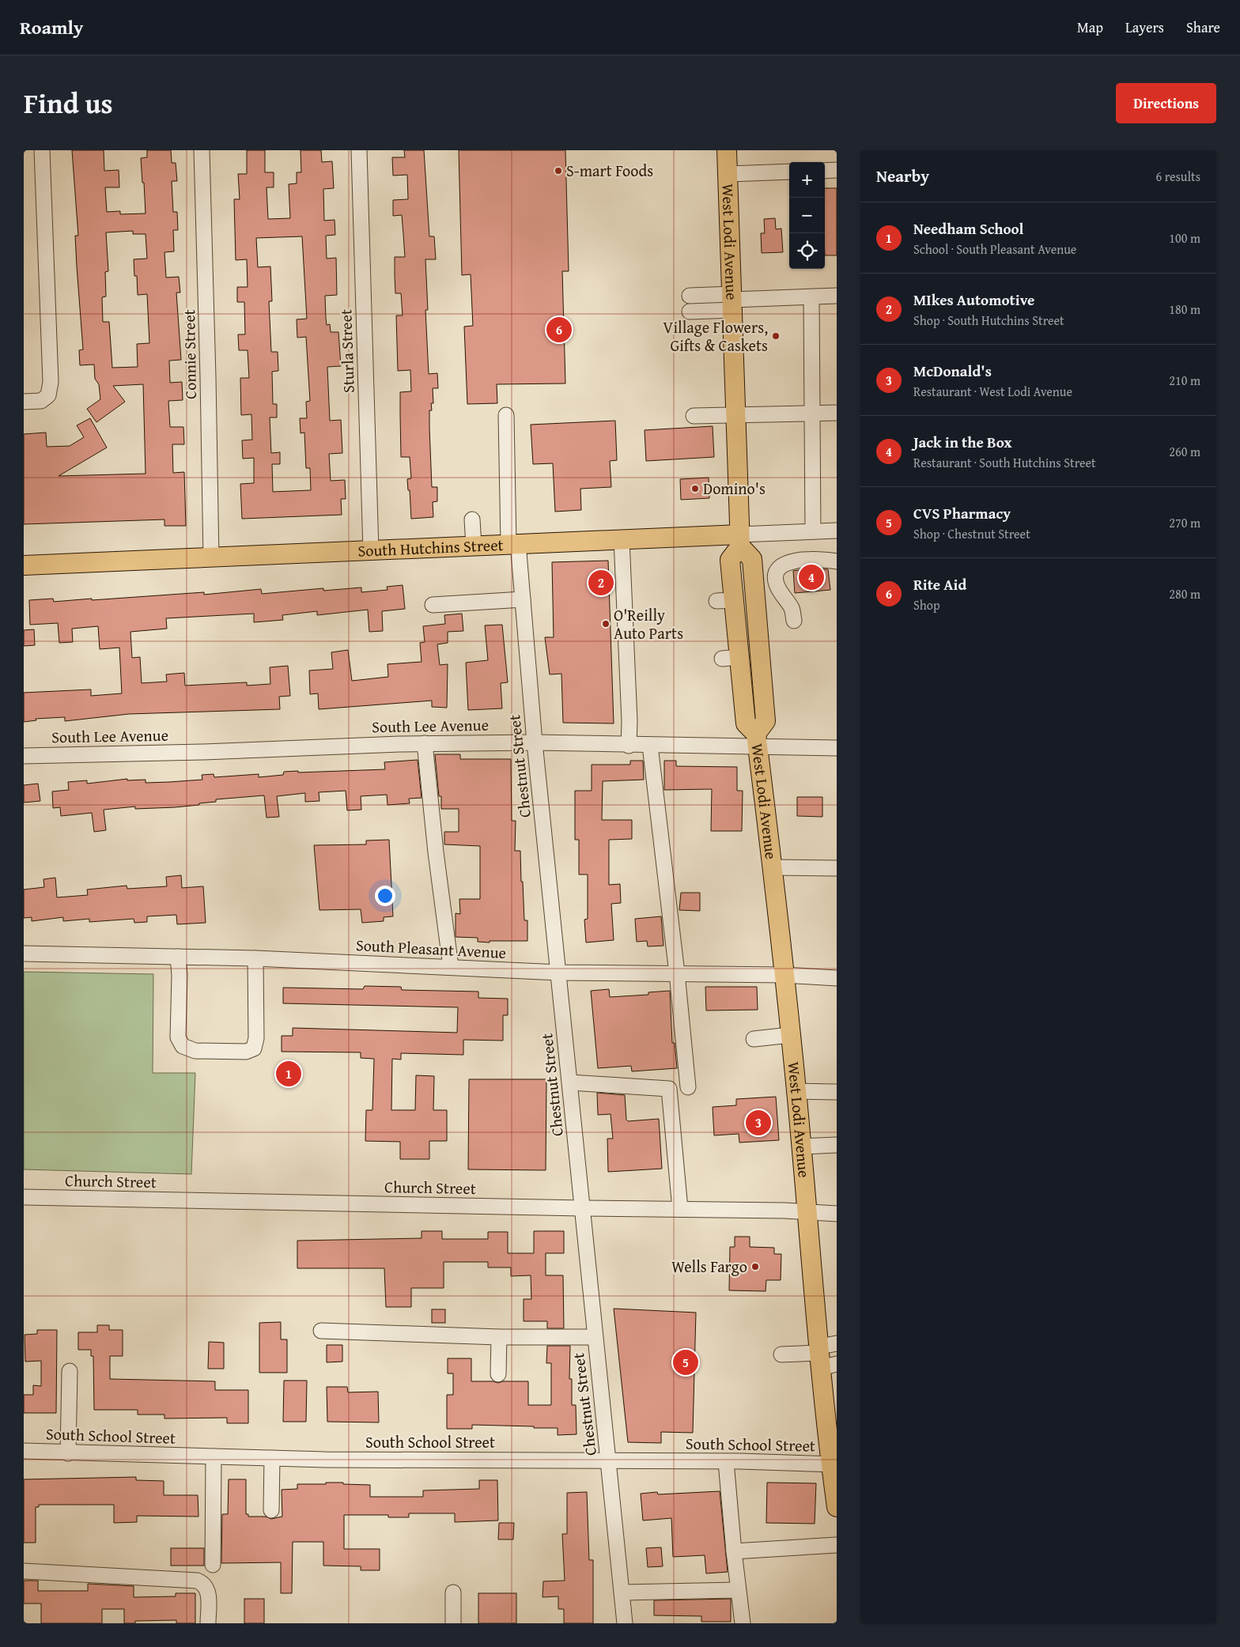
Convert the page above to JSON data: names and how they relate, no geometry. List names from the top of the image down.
{
  "streets": {
    "main road": ["West Lodi Avenue", "South Hutchins Street"],
    "street": [
      "Sturla Street",
      "Connie Street",
      "South Lee Avenue",
      "Chestnut Street",
      "South Pleasant Avenue",
      "Church Street",
      "South School Street"
    ]
  },
  "crossings": [
    ["West Lodi Avenue", "South Hutchins Street"],
    ["West Lodi Avenue", "South Lee Avenue"],
    ["West Lodi Avenue", "South Pleasant Avenue"],
    ["West Lodi Avenue", "Church Street"],
    ["West Lodi Avenue", "South School Street"],
    ["Sturla Street", "South Hutchins Street"],
    ["Connie Street", "South Hutchins Street"],
    ["South Hutchins Street", "Chestnut Street"],
    ["South Lee Avenue", "Chestnut Street"],
    ["Chestnut Street", "South Pleasant Avenue"],
    ["Chestnut Street", "Church Street"],
    ["Chestnut Street", "South School Street"]
  ],
  "places": [
    "S-mart Foods",
    "Village Flowers, Gifts & Caskets",
    "Domino's",
    "O'Reilly Auto Parts",
    "Wells Fargo"
  ],
  "page": {
    "header": "Roamly",
    "nav": ["Map", "Layers", "Share"],
    "title": "Find us",
    "buttons": "Directions",
    "heading": ["Nearby", "6 results"],
    "map_buttons": ["+", "−"],
    "list": [
      {
        "mark": "1",
        "name": "Needham School",
        "note": "School · South Pleasant Avenue",
        "value": "100 m"
      },
      {
        "mark": "2",
        "name": "MIkes Automotive",
        "note": "Shop · South Hutchins Street",
        "value": "180 m"
      },
      {
        "mark": "3",
        "name": "McDonald's",
        "note": "Restaurant · West Lodi Avenue",
        "value": "210 m"
      },
      {
        "mark": "4",
        "name": "Jack in the Box",
        "note": "Restaurant · South Hutchins Street",
        "value": "260 m"
      },
      {
        "mark": "5",
        "name": "CVS Pharmacy",
        "note": "Shop · Chestnut Street",
        "value": "270 m"
      },
      {
        "mark": "6",
        "name": "Rite Aid",
        "note": "Shop",
        "value": "280 m"
      }
    ],
    "pins": [
      "6",
      "4",
      "2",
      "1",
      "3",
      "5"
    ]
  }
}
